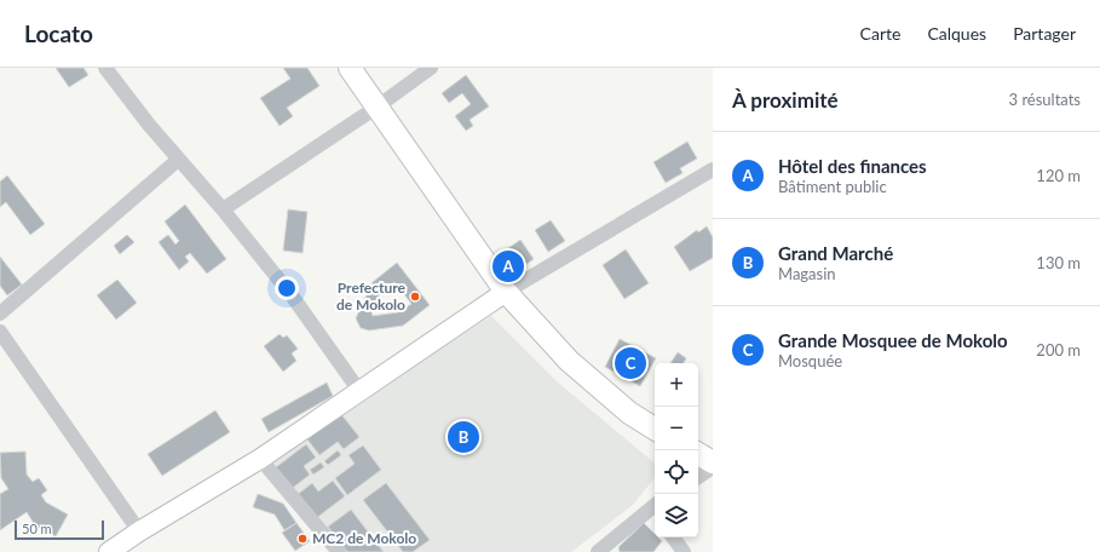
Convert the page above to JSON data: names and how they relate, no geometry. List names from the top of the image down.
{
  "places": ["Prefecture de Mokolo", "MC2 de Mokolo"],
  "scale_bar": "50 m",
  "page": {
    "header": "Locato",
    "nav": ["Carte", "Calques", "Partager"],
    "heading": ["À proximité", "3 résultats"],
    "list": [
      {
        "mark": "A",
        "name": "Hôtel des finances",
        "note": "Bâtiment public",
        "value": "120 m"
      },
      {
        "mark": "B",
        "name": "Grand Marché",
        "note": "Magasin",
        "value": "130 m"
      },
      {
        "mark": "C",
        "name": "Grande Mosquee de Mokolo",
        "note": "Mosquée",
        "value": "200 m"
      }
    ],
    "pins": ["A", "C", "B"],
    "map_buttons": ["+", "−"],
    "scale": "50 m"
  }
}
